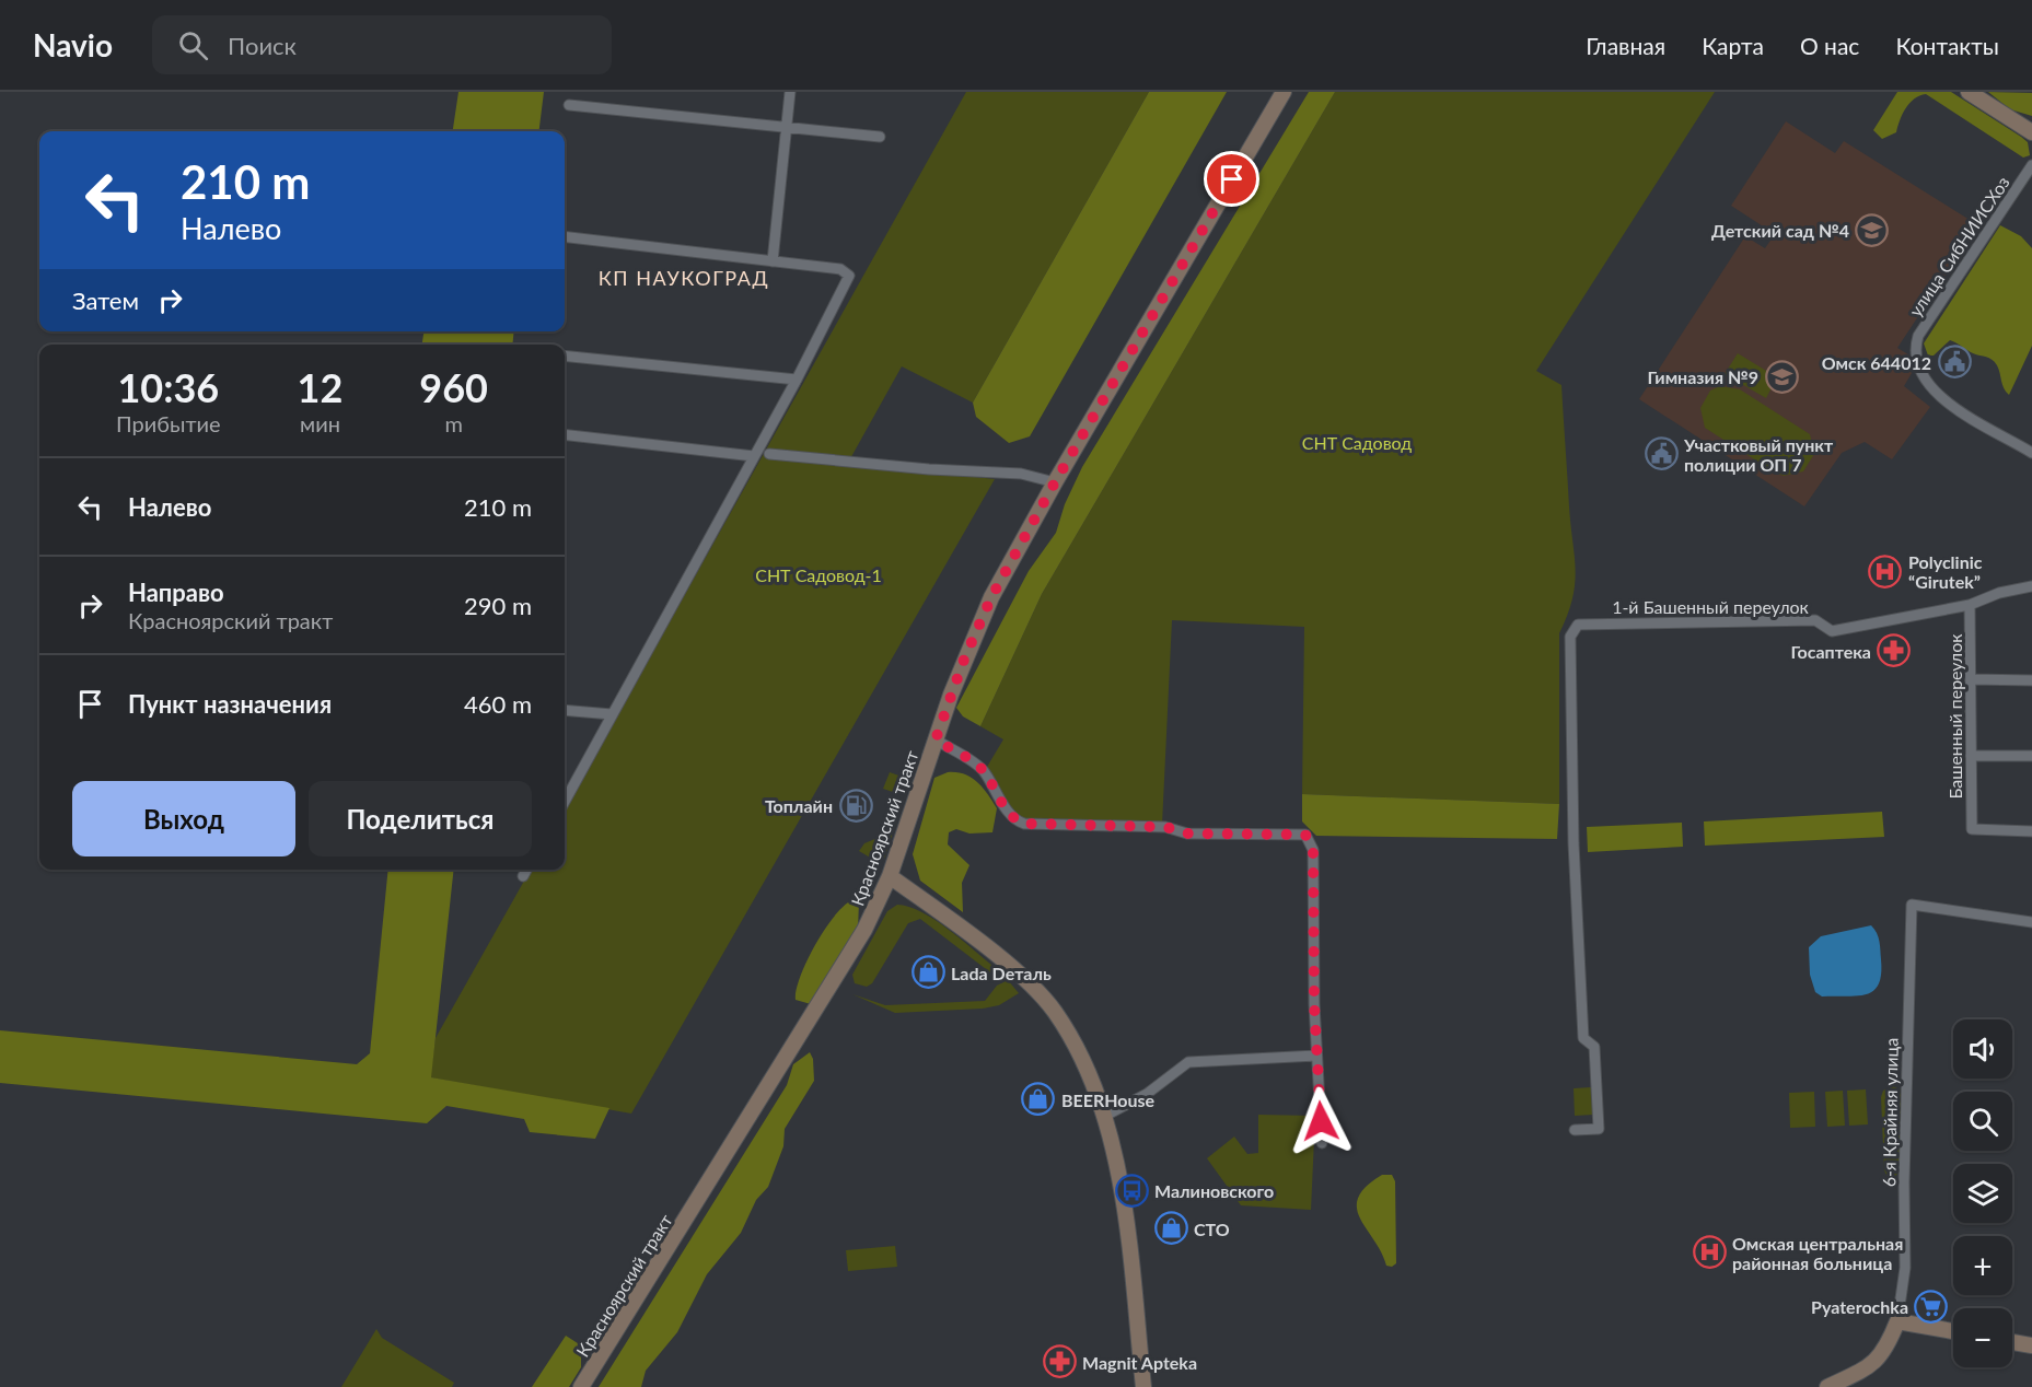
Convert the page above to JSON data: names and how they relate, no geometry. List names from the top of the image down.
{
  "streets": {
    "main road": ["Красноярский тракт"],
    "street": [
      "улица СибНИИСХоз",
      "1-й Башенный переулок",
      "Башенный переулок",
      "6-я Крайняя улица"
    ]
  },
  "crossings": [
    ["1-й Башенный переулок", "Башенный переулок"]
  ],
  "districts": ["КП НАУКОГРАД"],
  "parks": ["СНТ Садовод", "СНТ Садовод-1"],
  "places": {
    "school or university": ["Детский сад №4", "Гимназия №9"],
    "public building": ["Омск 644012", "Участковый пункт полиции ОП 7"],
    "hospital": ["Polyclinic “Girutek”", "Омская центральная районная больница"],
    "pharmacy": ["Госаптека", "Magnit Apteka"],
    "fuel station": ["Топлайн"],
    "shop": ["Lada Dеталь", "BEERHouse", "СТО"],
    "bus stop": ["Малиновского"],
    "supermarket": ["Pyaterochka"]
  },
  "page": {
    "header": "Navio",
    "search": "Поиск",
    "nav": [
      "Главная",
      "Карта",
      "О нас",
      "Контакты"
    ],
    "turn": ["210 m", "Налево"],
    "then": "Затем",
    "eta": [
      "10:36",
      "Прибытие",
      "12",
      "мин",
      "960",
      "m"
    ],
    "list": [
      {
        "name": "Налево",
        "value": "210 m"
      },
      {
        "name": "Направо",
        "note": "Красноярский тракт",
        "value": "290 m"
      },
      {
        "name": "Пункт назначения",
        "value": "460 m"
      }
    ],
    "buttons": ["Выход", "Поделиться"],
    "map_buttons": ["+", "−"]
  }
}
